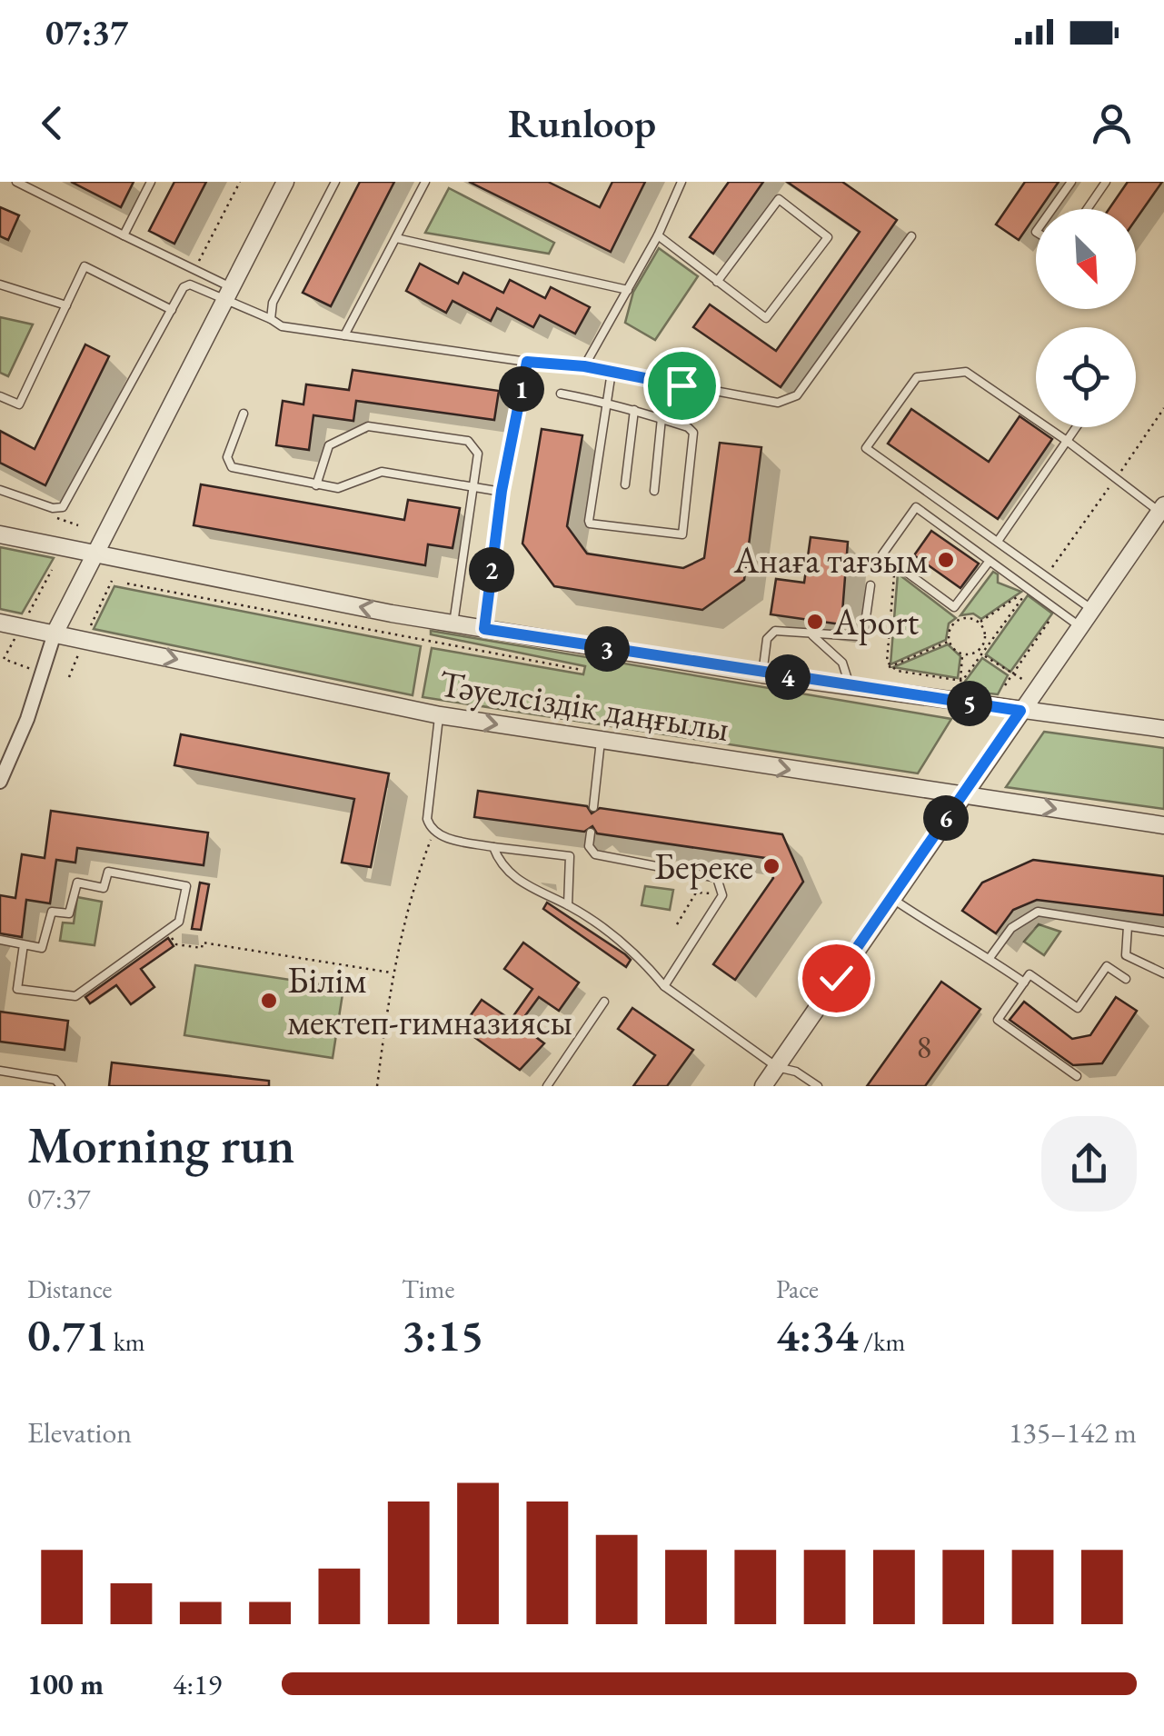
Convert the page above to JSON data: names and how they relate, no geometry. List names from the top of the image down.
{
  "streets": {
    "street": ["Тәуелсіздік даңғылы"]
  },
  "places": [
    "Анаға тағзым",
    "Aport",
    "Береке",
    "Білім мектеп-гимназиясы"
  ],
  "house_numbers": ["8"],
  "north": "bottom right",
  "page": {
    "status": "07:37",
    "header": "Runloop",
    "pins": [
      "1",
      "2",
      "3",
      "4",
      "5",
      "6"
    ],
    "heading": ["Morning run", "07:37"],
    "stats": [
      ["Distance", "0.71 km"],
      ["Time", "3:15"],
      ["Pace", "4:34 /km"]
    ],
    "chart": ["Elevation", "135–142 m"],
    "list": [
      {
        "name": "100 m",
        "note": "4:19"
      }
    ]
  }
}
